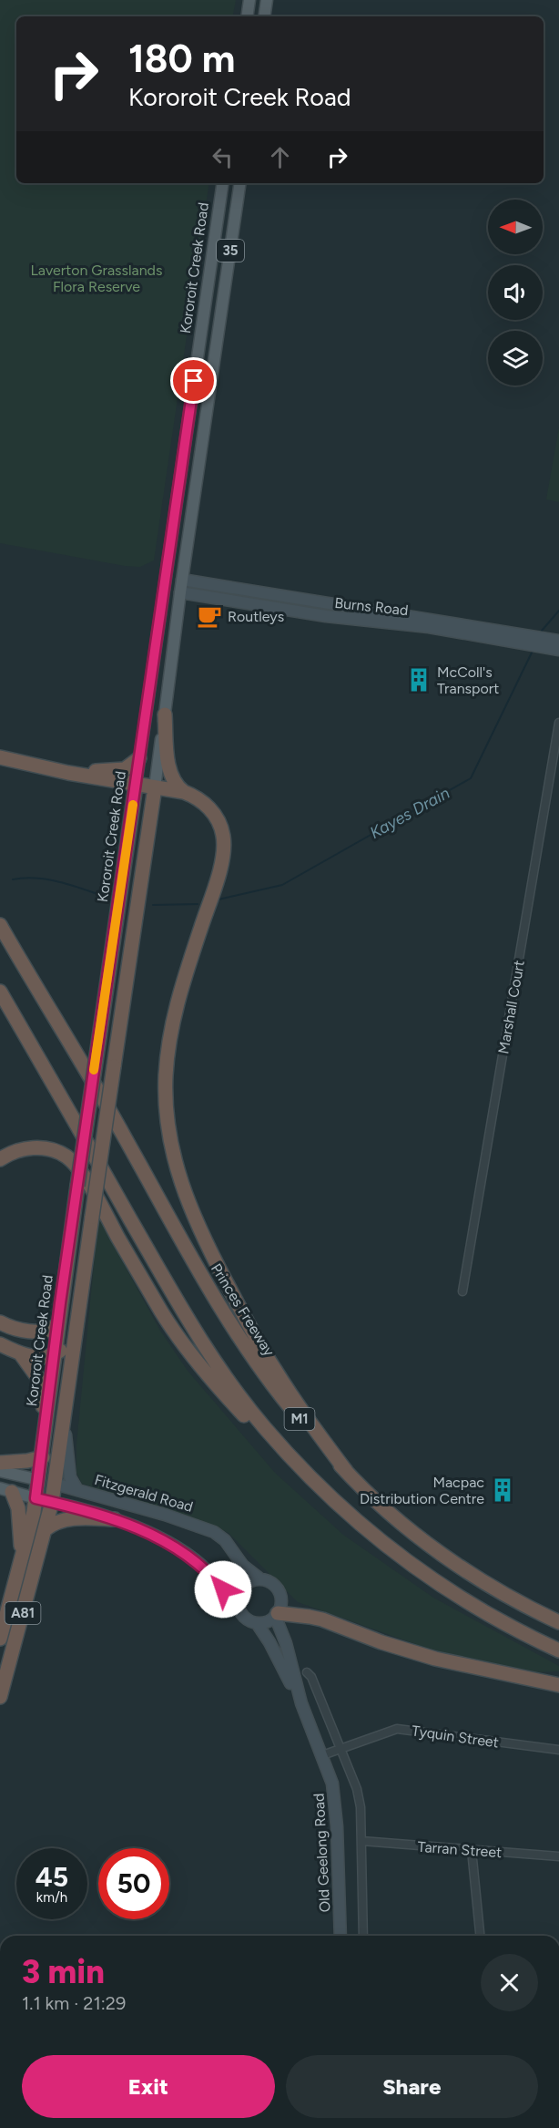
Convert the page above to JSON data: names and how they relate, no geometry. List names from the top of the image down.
{
  "streets": {
    "highway": [
      "35",
      "Kororoit Creek Road",
      "Princes Freeway",
      "M1",
      "Fitzgerald Road",
      "A81"
    ],
    "main road": ["Burns Road", "Old Geelong Road"],
    "street": ["Marshall Court", "Tyquin Street", "Tarran Street"]
  },
  "crossings": [
    ["35", "Burns Road"],
    ["35", "Fitzgerald Road"],
    ["Kororoit Creek Road", "Fitzgerald Road"],
    ["Kororoit Creek Road", "A81"],
    ["Fitzgerald Road", "Old Geelong Road"],
    ["Tyquin Street", "Old Geelong Road"]
  ],
  "water": ["Kayes Drain"],
  "parks": ["Laverton Grasslands Flora Reserve"],
  "places": {
    "cafe": ["Routleys"],
    "building": ["McColl's Transport", "Macpac Distribution Centre"]
  },
  "north": "left",
  "page": {
    "turn": ["180 m", "Kororoit Creek Road"],
    "speed": "45 km/h",
    "limit": "50",
    "heading": ["3 min", "1.1 km · 21:29"],
    "buttons": ["Exit", "Share"]
  }
}
